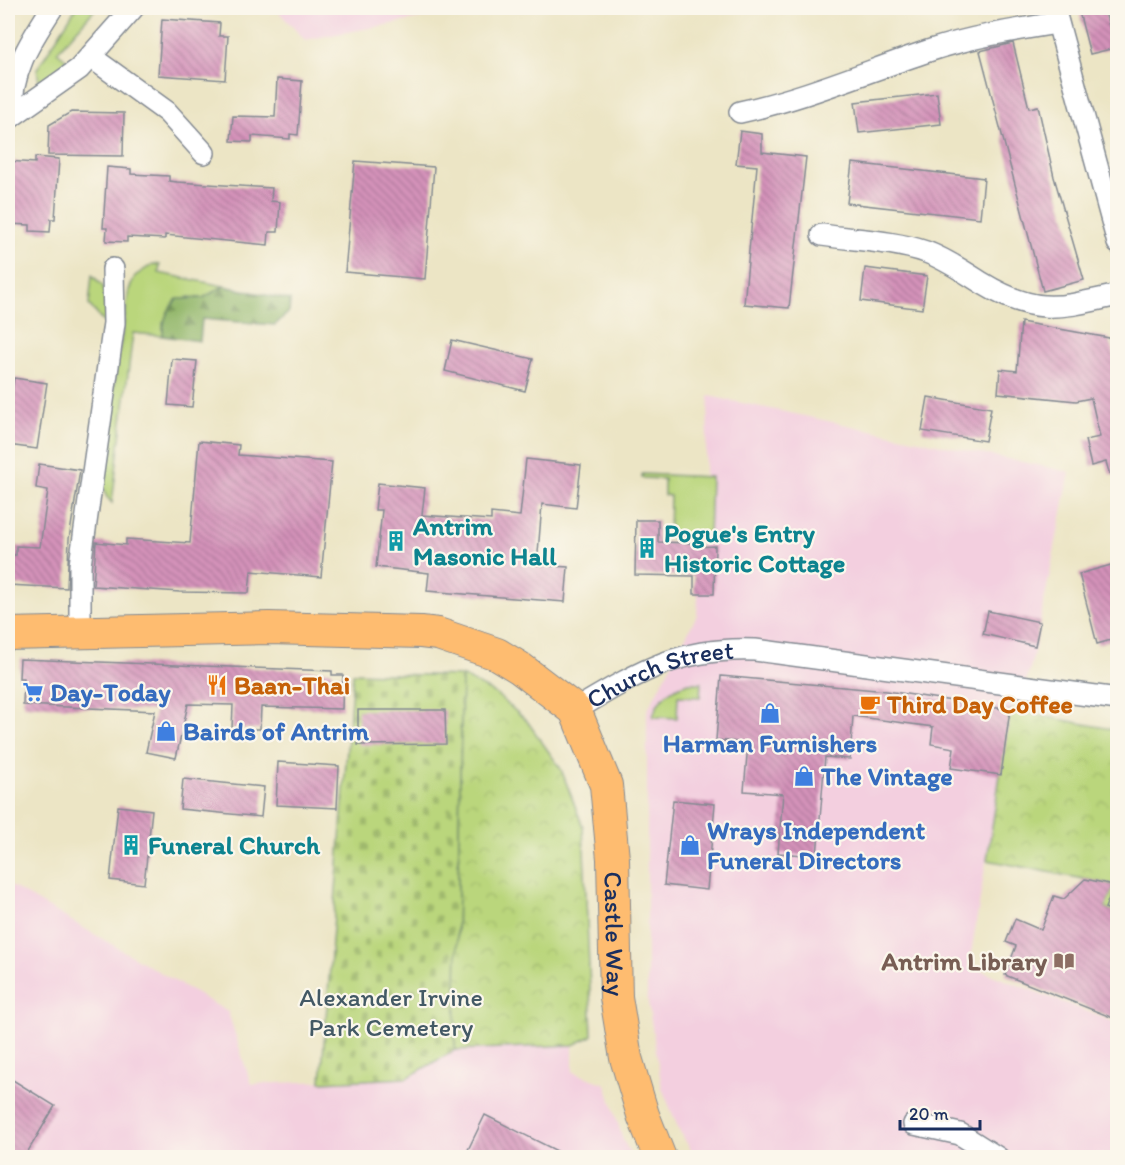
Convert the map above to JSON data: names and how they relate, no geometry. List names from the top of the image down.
{
  "streets": {
    "main road": ["Church Street", "Castle Way"]
  },
  "crossings": [
    ["Church Street", "Castle Way"]
  ],
  "parks": ["Alexander Irvine Park Cemetery"],
  "places": {
    "building": ["Antrim Masonic Hall", "Pogue's Entry Historic Cottage", "Funeral Church"],
    "restaurant": ["Baan-Thai"],
    "supermarket": ["Day-Today"],
    "cafe": ["Third Day Coffee"],
    "shop": [
      "Harman Furnishers",
      "Bairds of Antrim",
      "The Vintage",
      "Wrays Independent Funeral Directors"
    ],
    "library": ["Antrim Library"]
  },
  "scale_bar": "20 m"
}
